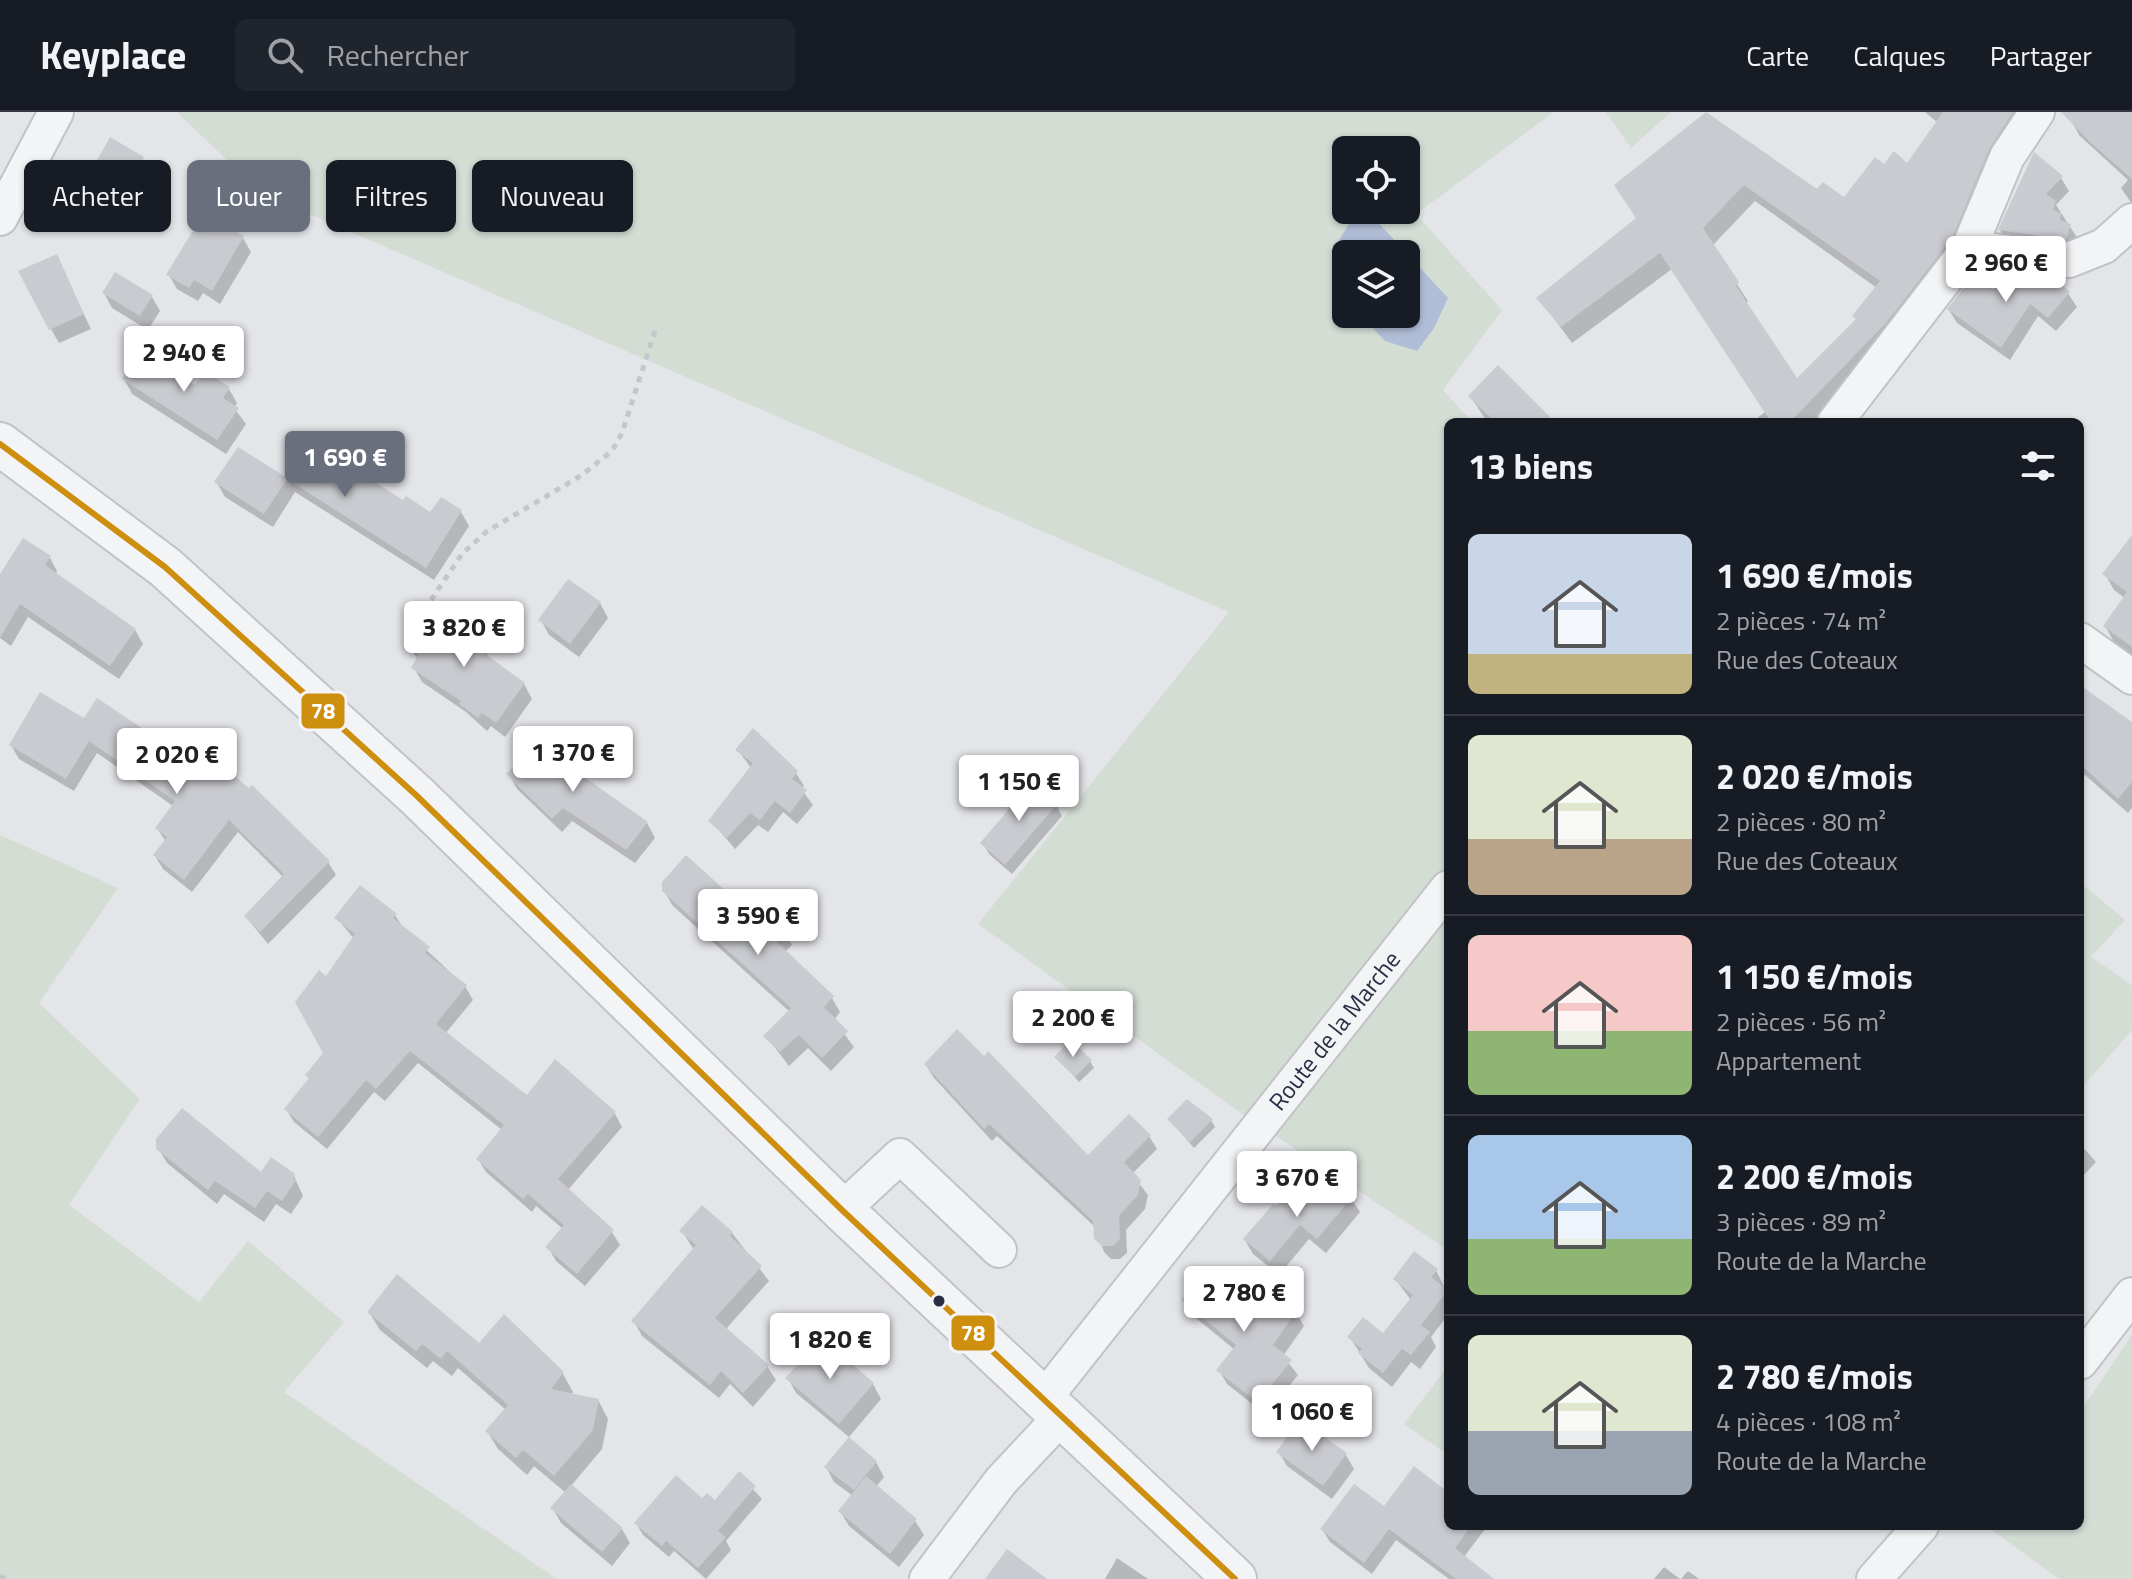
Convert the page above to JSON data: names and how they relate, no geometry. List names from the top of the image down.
{
  "streets": {
    "street": ["Route de la Marche"]
  },
  "lines": ["transit line 78"],
  "page": {
    "header": "Keyplace",
    "search": "Rechercher",
    "nav": ["Carte", "Calques", "Partager"],
    "chip": [
      "Acheter",
      "Louer",
      "Filtres",
      "Nouveau"
    ],
    "price": [
      "2 960 €",
      "2 940 €",
      "1 690 €",
      "3 820 €",
      "1 370 €",
      "2 020 €",
      "1 150 €",
      "3 590 €",
      "2 200 €",
      "3 670 €",
      "2 780 €",
      "1 820 €",
      "1 060 €"
    ],
    "heading": "13 biens",
    "list": [
      {
        "name": "1 690 €/mois",
        "note": "2 pièces · 74 m² · Rue des Coteaux"
      },
      {
        "name": "2 020 €/mois",
        "note": "2 pièces · 80 m² · Rue des Coteaux"
      },
      {
        "name": "1 150 €/mois",
        "note": "2 pièces · 56 m² · Appartement"
      },
      {
        "name": "2 200 €/mois",
        "note": "3 pièces · 89 m² · Route de la Marche"
      },
      {
        "name": "2 780 €/mois",
        "note": "4 pièces · 108 m² · Route de la Marche"
      }
    ]
  }
}
